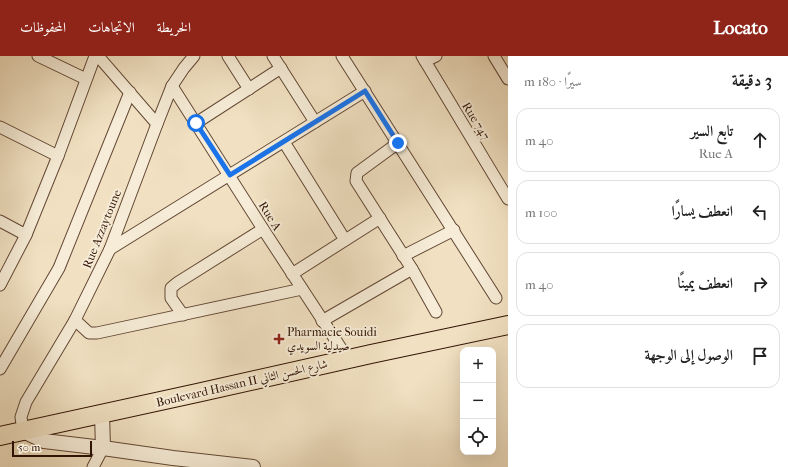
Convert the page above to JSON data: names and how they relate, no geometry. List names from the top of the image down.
{
  "streets": {
    "main road": ["Boulevard Hassan II شارع الحسن الثاني"],
    "street": ["Rue 747", "Rue A", "Rue Azzaytoune"]
  },
  "crossings": [
    ["Rue A", "Rue Azzaytoune"],
    ["Rue A", "Boulevard Hassan II شارع الحسن الثاني"],
    ["Rue Azzaytoune", "Boulevard Hassan II شارع الحسن الثاني"]
  ],
  "places": {
    "health": ["Pharmacie Souidi صيدلية السويدي"]
  },
  "scale_bar": "50 m",
  "page": {
    "header": "Locato",
    "nav": ["الخريطة", "الاتجاهات", "المحفوظات"],
    "heading": ["3 دقيقة", "سيرًا · 180 m"],
    "list": [
      ["تابع السير", "Rue A", "40 m"],
      ["انعطف يسارًا", "100 m"],
      ["انعطف يمينًا", "40 m"],
      "الوصول إلى الوجهة"
    ],
    "map_buttons": ["+", "−"],
    "scale": "50 m"
  }
}
